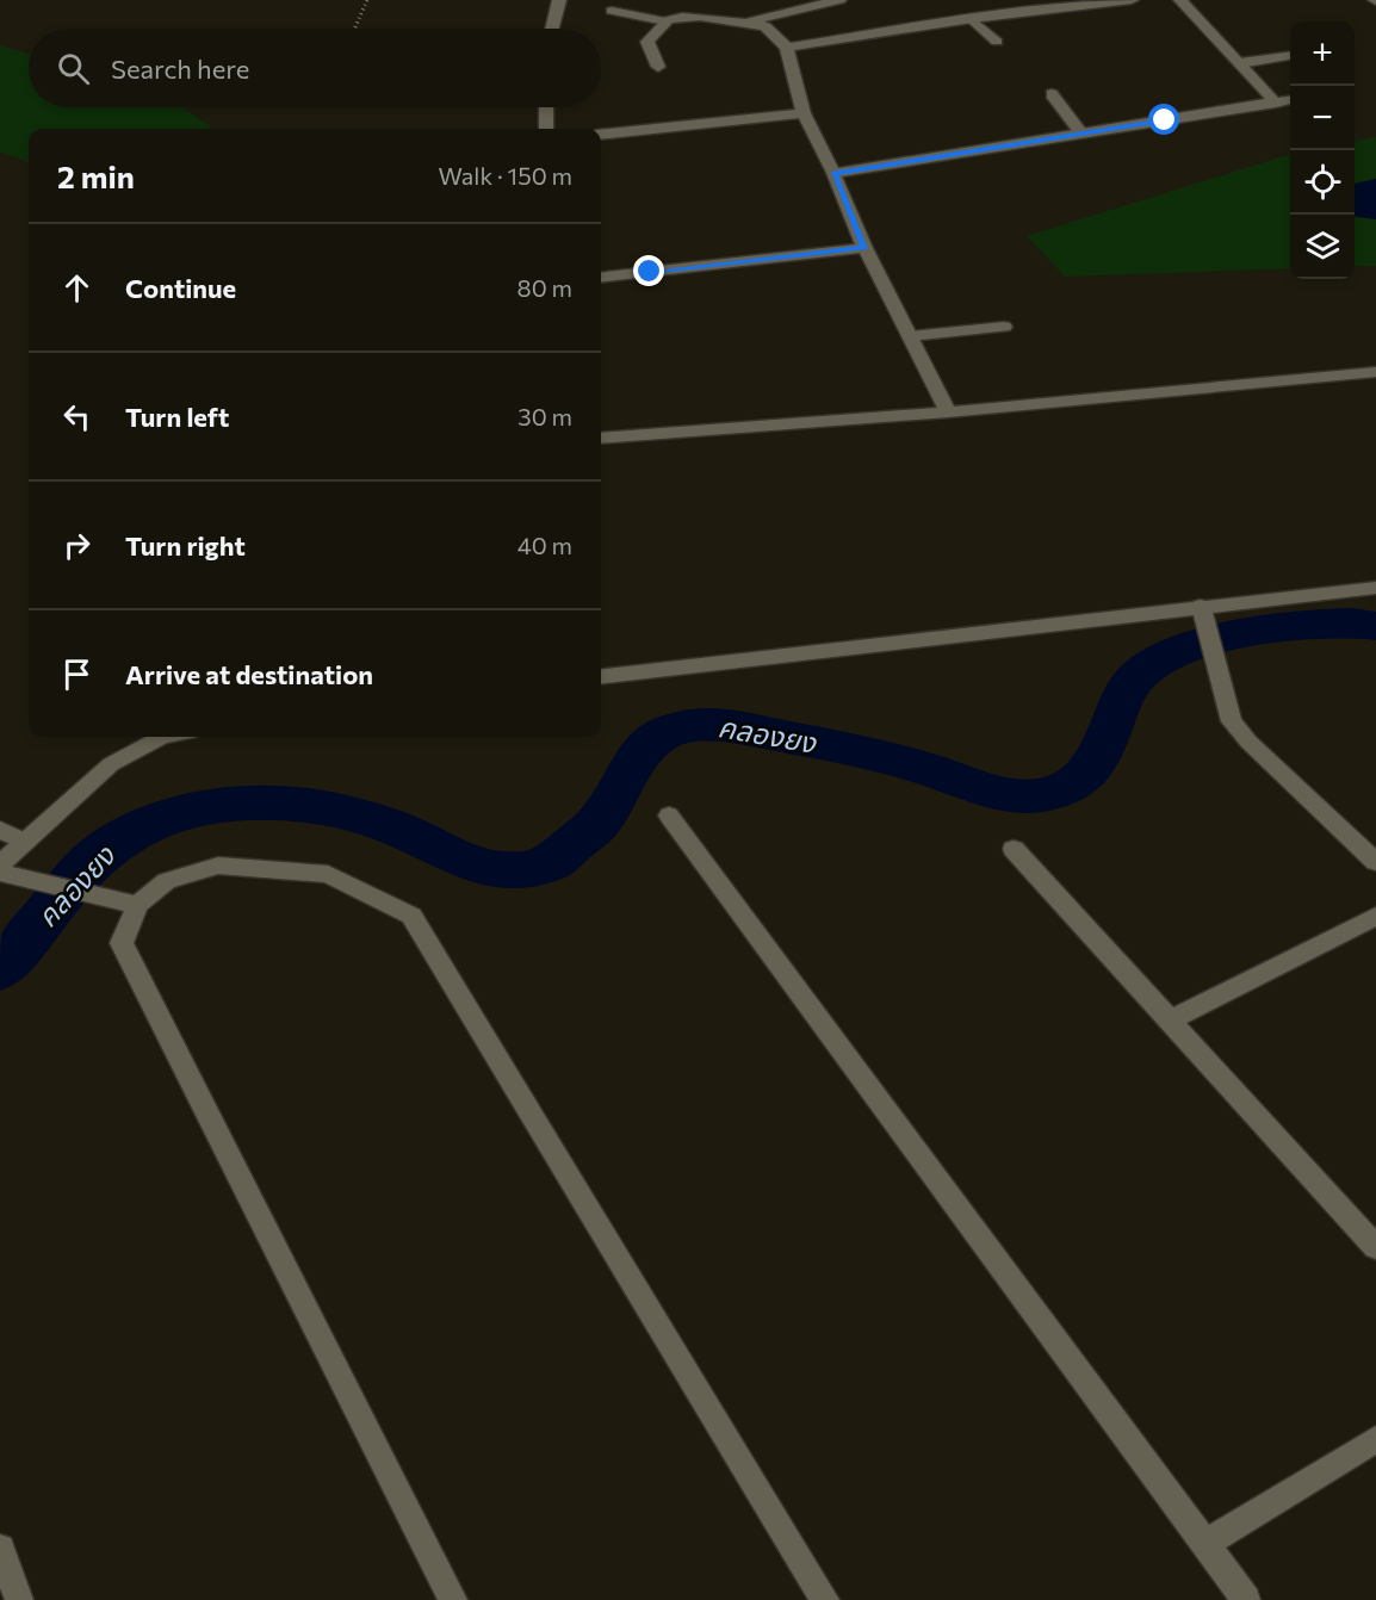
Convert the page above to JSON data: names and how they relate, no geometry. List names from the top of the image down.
{
  "water": ["คลองยง"],
  "page": {
    "map_buttons": ["+", "−"],
    "search": "Search here",
    "heading": ["2 min", "Walk · 150 m"],
    "list": [
      ["Continue", "80 m"],
      ["Turn left", "30 m"],
      ["Turn right", "40 m"],
      "Arrive at destination"
    ]
  }
}
